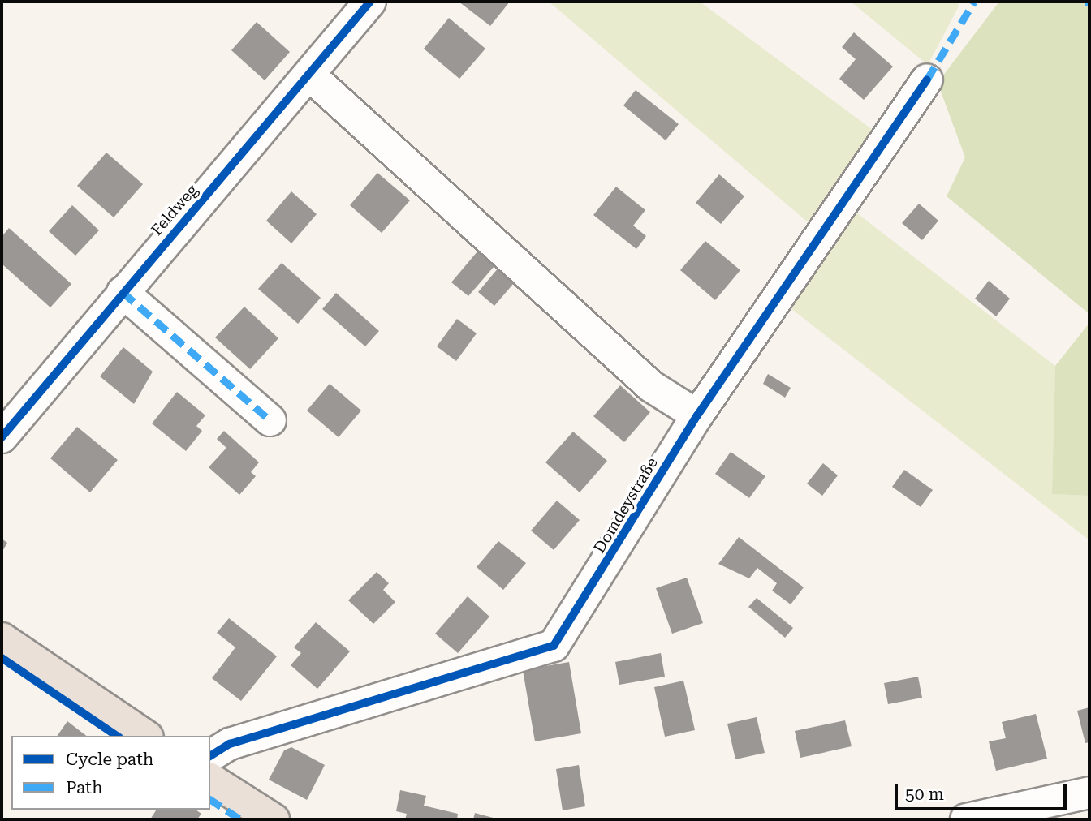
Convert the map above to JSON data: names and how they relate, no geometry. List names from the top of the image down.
{
  "streets": {
    "street": ["Feldweg", "Domdeystraße"]
  },
  "legend": ["Cycle path", "Path"],
  "scale_bar": "50 m"
}
